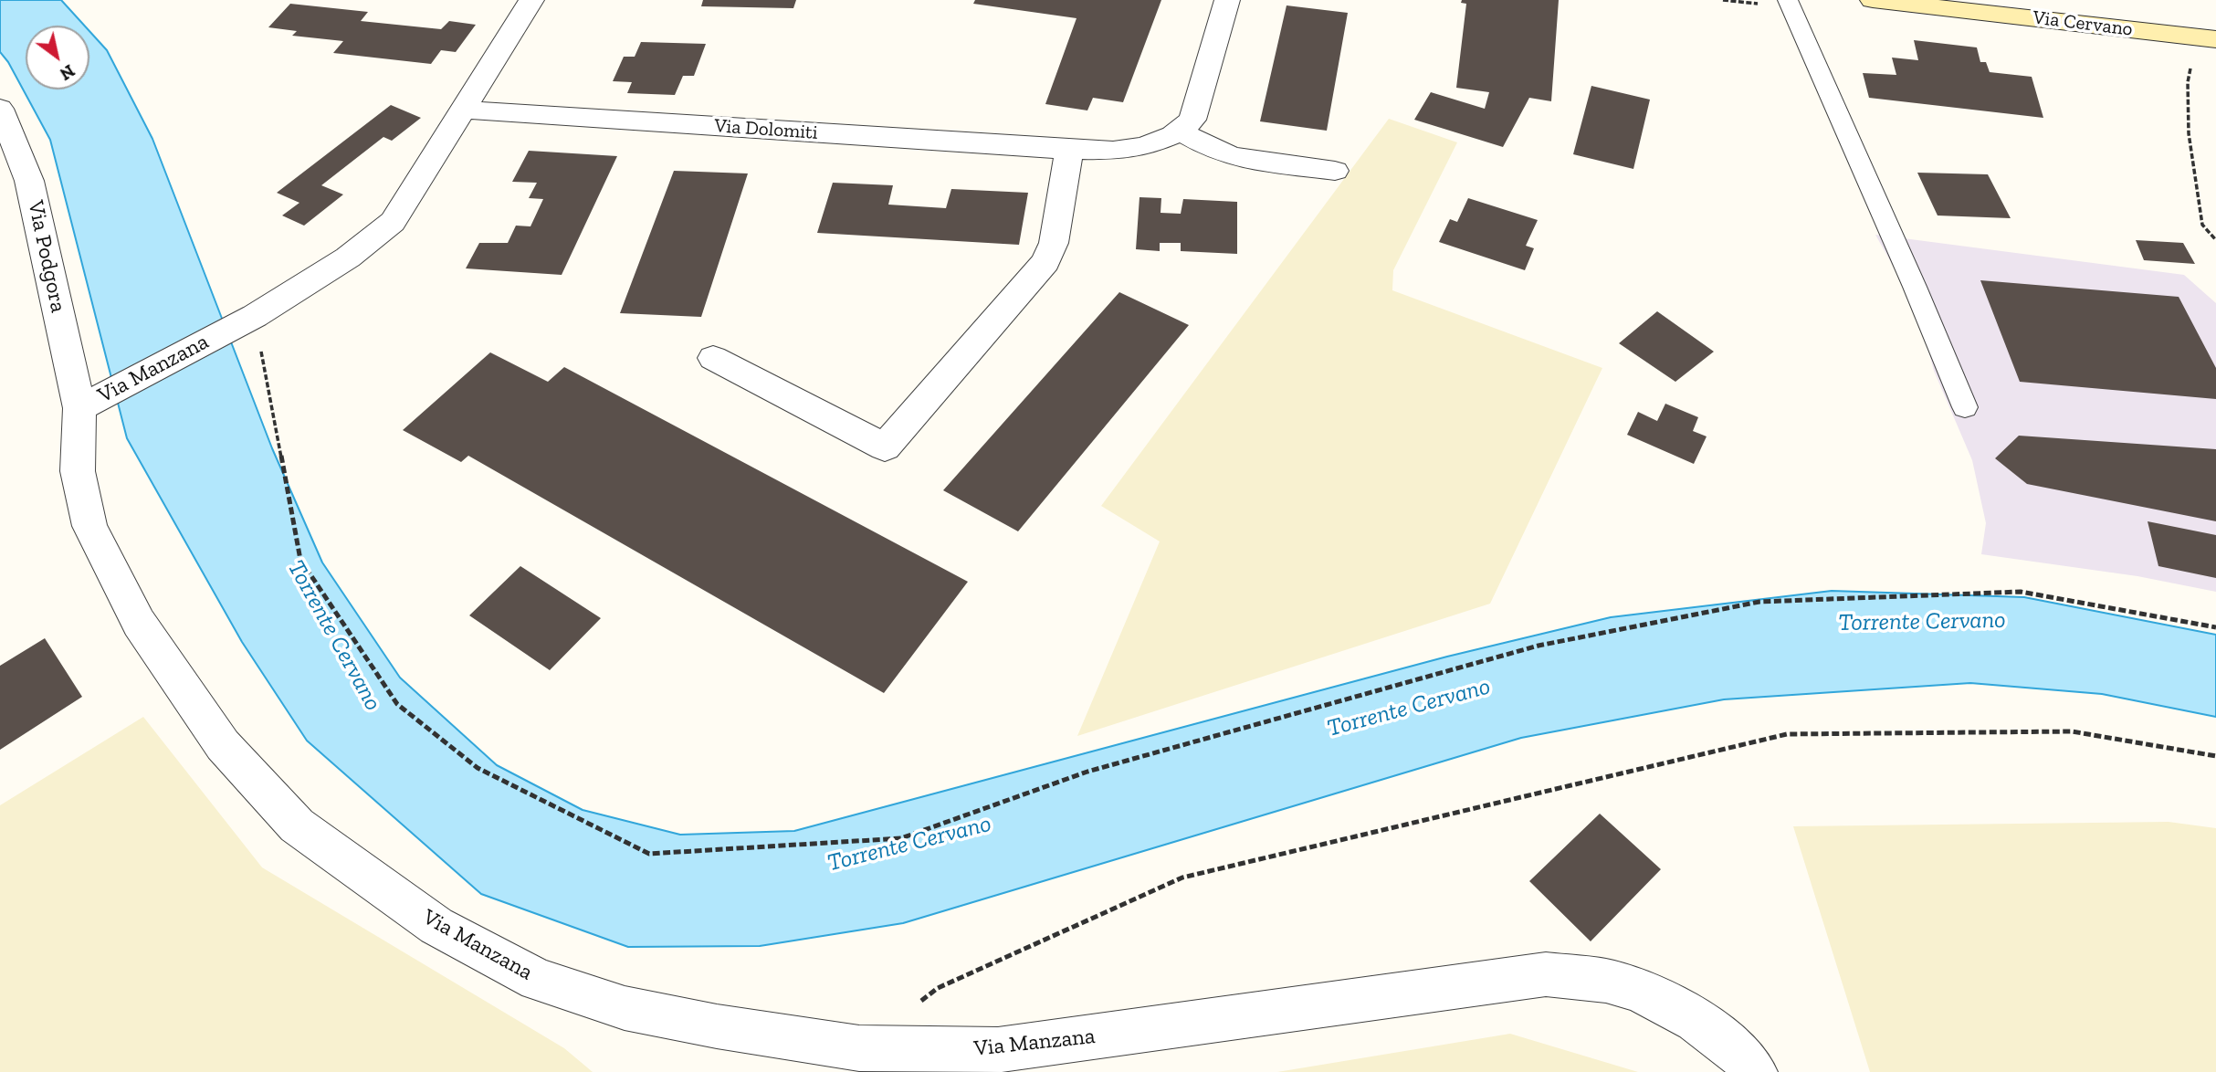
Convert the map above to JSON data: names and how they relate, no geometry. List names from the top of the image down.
{
  "streets": {
    "main road": ["Via Cervano"],
    "street": ["Via Dolomiti", "Via Podgora", "Via Manzana"]
  },
  "crossings": [
    ["Via Dolomiti", "Via Manzana"],
    ["Via Podgora", "Via Manzana"]
  ],
  "water": ["Torrente Cervano"],
  "north": "bottom right"
}
